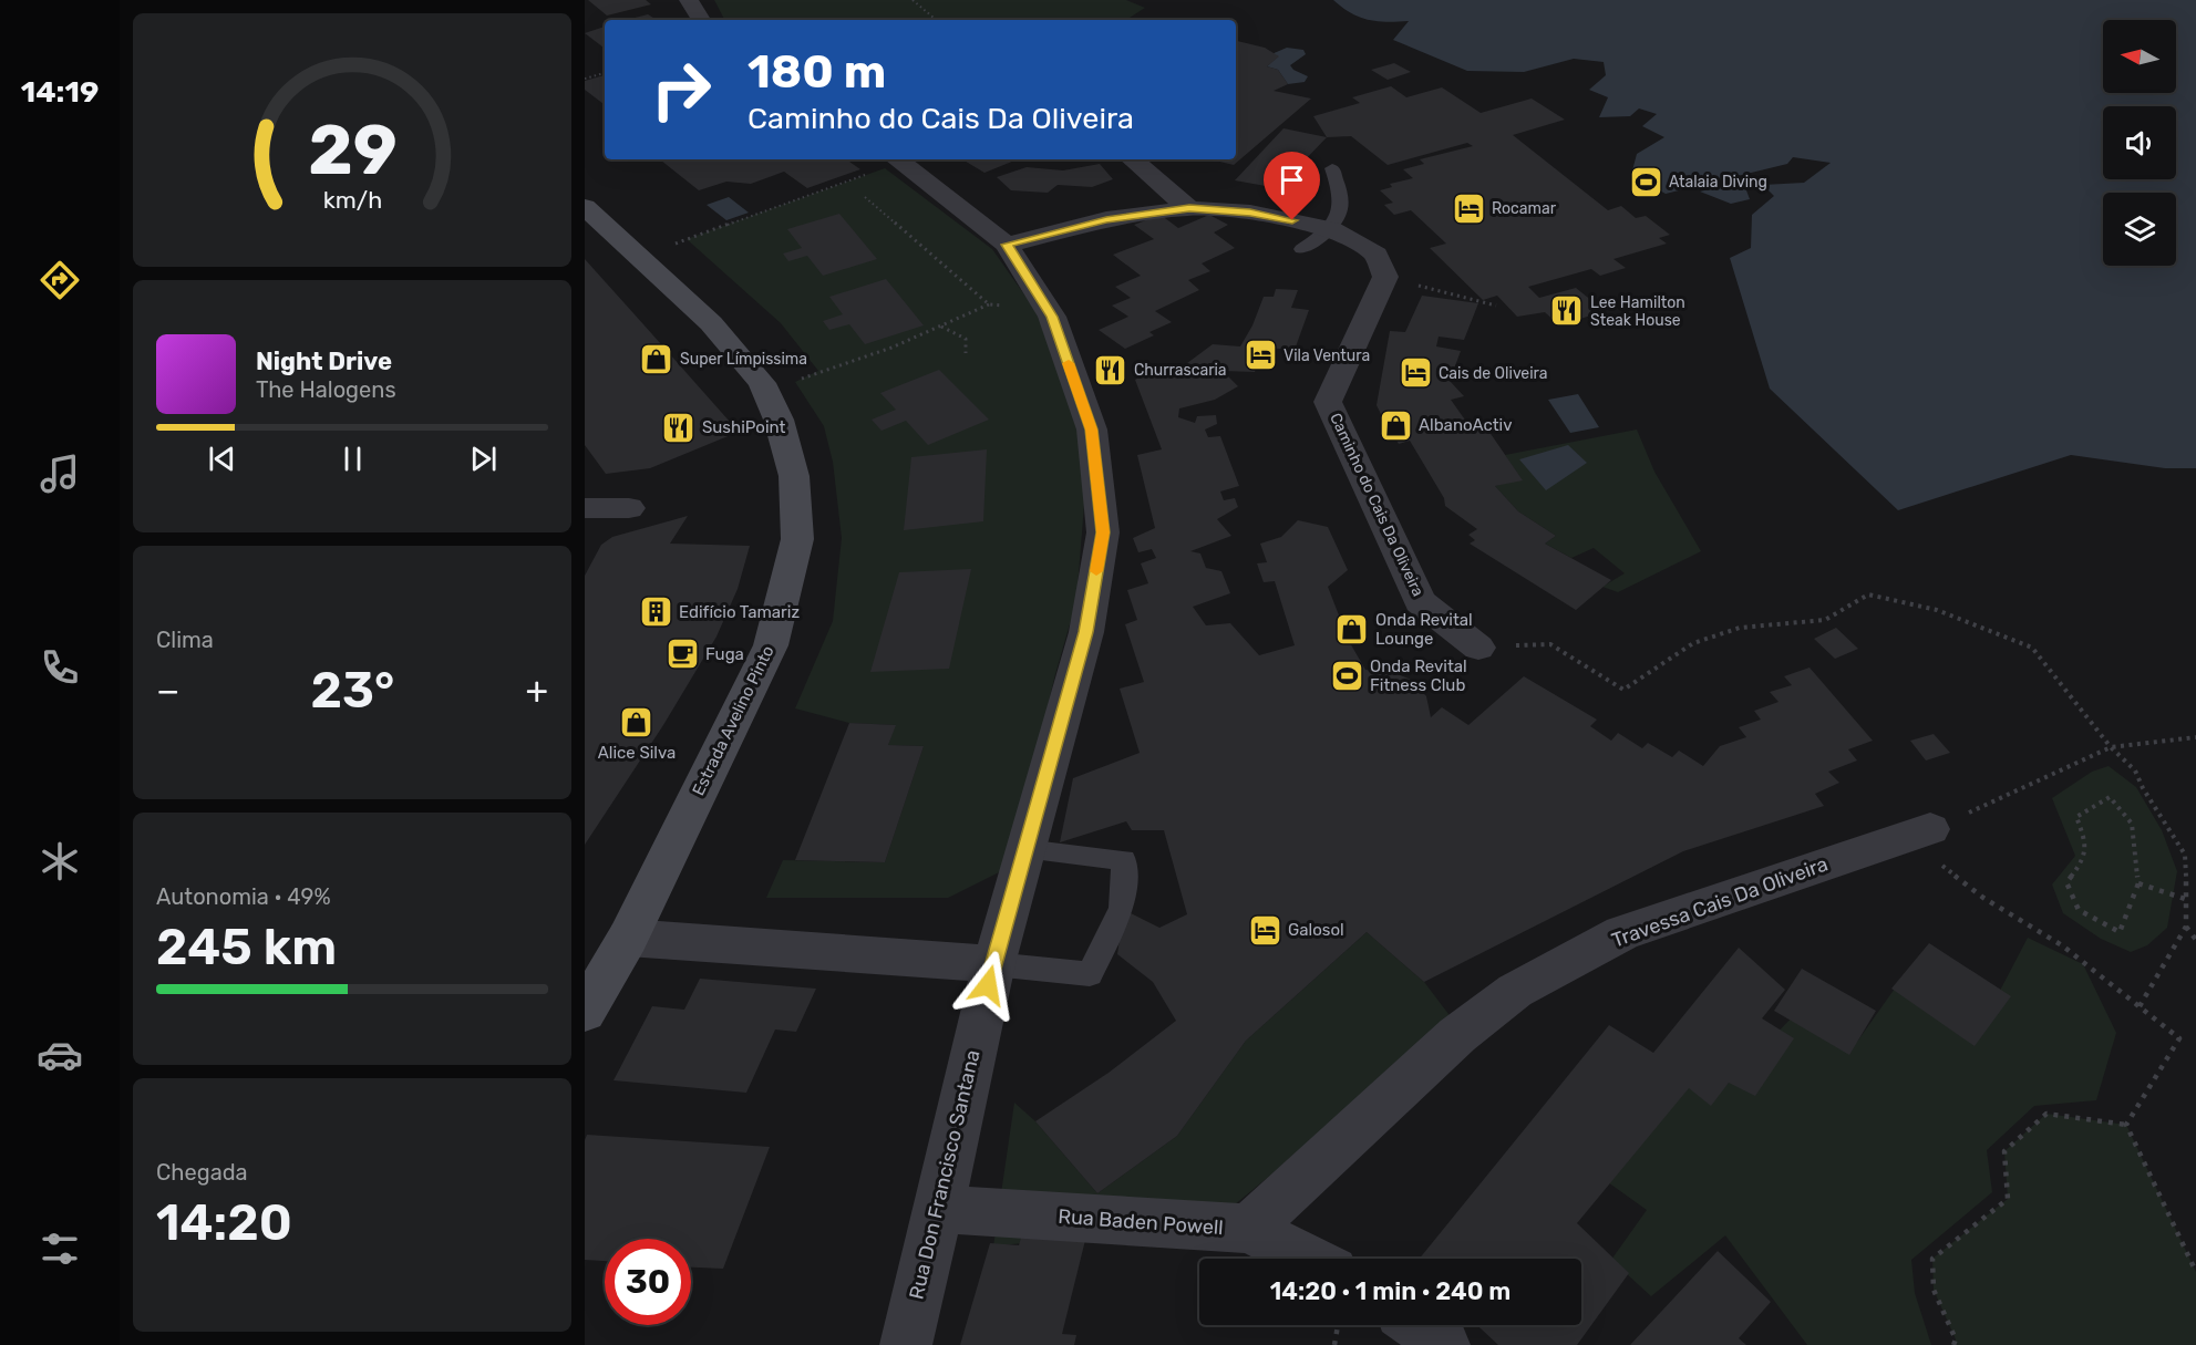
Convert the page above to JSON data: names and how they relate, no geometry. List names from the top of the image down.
{
  "streets": {
    "street": [
      "Caminho do Cais Da Oliveira",
      "Estrada Avelino Pinto",
      "Travessa Cais Da Oliveira",
      "Rua Don Francisco Santana",
      "Rua Baden Powell"
    ]
  },
  "crossings": [
    ["Travessa Cais Da Oliveira", "Rua Baden Powell"],
    ["Rua Don Francisco Santana", "Rua Baden Powell"]
  ],
  "places": {
    "sports": ["Atalaia Diving", "Onda Revital Fitness Club"],
    "hotel": [
      "Rocamar",
      "Vila Ventura",
      "Cais de Oliveira",
      "Galosol"
    ],
    "restaurant": ["Lee Hamilton Steak House", "Churrascaria", "SushiPoint"],
    "shop": [
      "Super Límpissima",
      "AlbanoActiv",
      "Onda Revital Lounge",
      "Alice Silva"
    ],
    "building": ["Edifício Tamariz"],
    "cafe": ["Fuga"]
  },
  "north": "left",
  "page": {
    "tabs": "14:19",
    "turn": ["180 m", "Caminho do Cais Da Oliveira"],
    "song": ["Night Drive", "The Halogens"],
    "tile": [
      "Clima",
      ["Autonomia · 49%", "245 km"],
      ["Chegada", "14:20"]
    ],
    "heat": ["−", "23°", "+"],
    "limit": "30",
    "trip": "14:20 · 1 min · 240 m",
    "gauge": ["29", "km/h"]
  }
}
